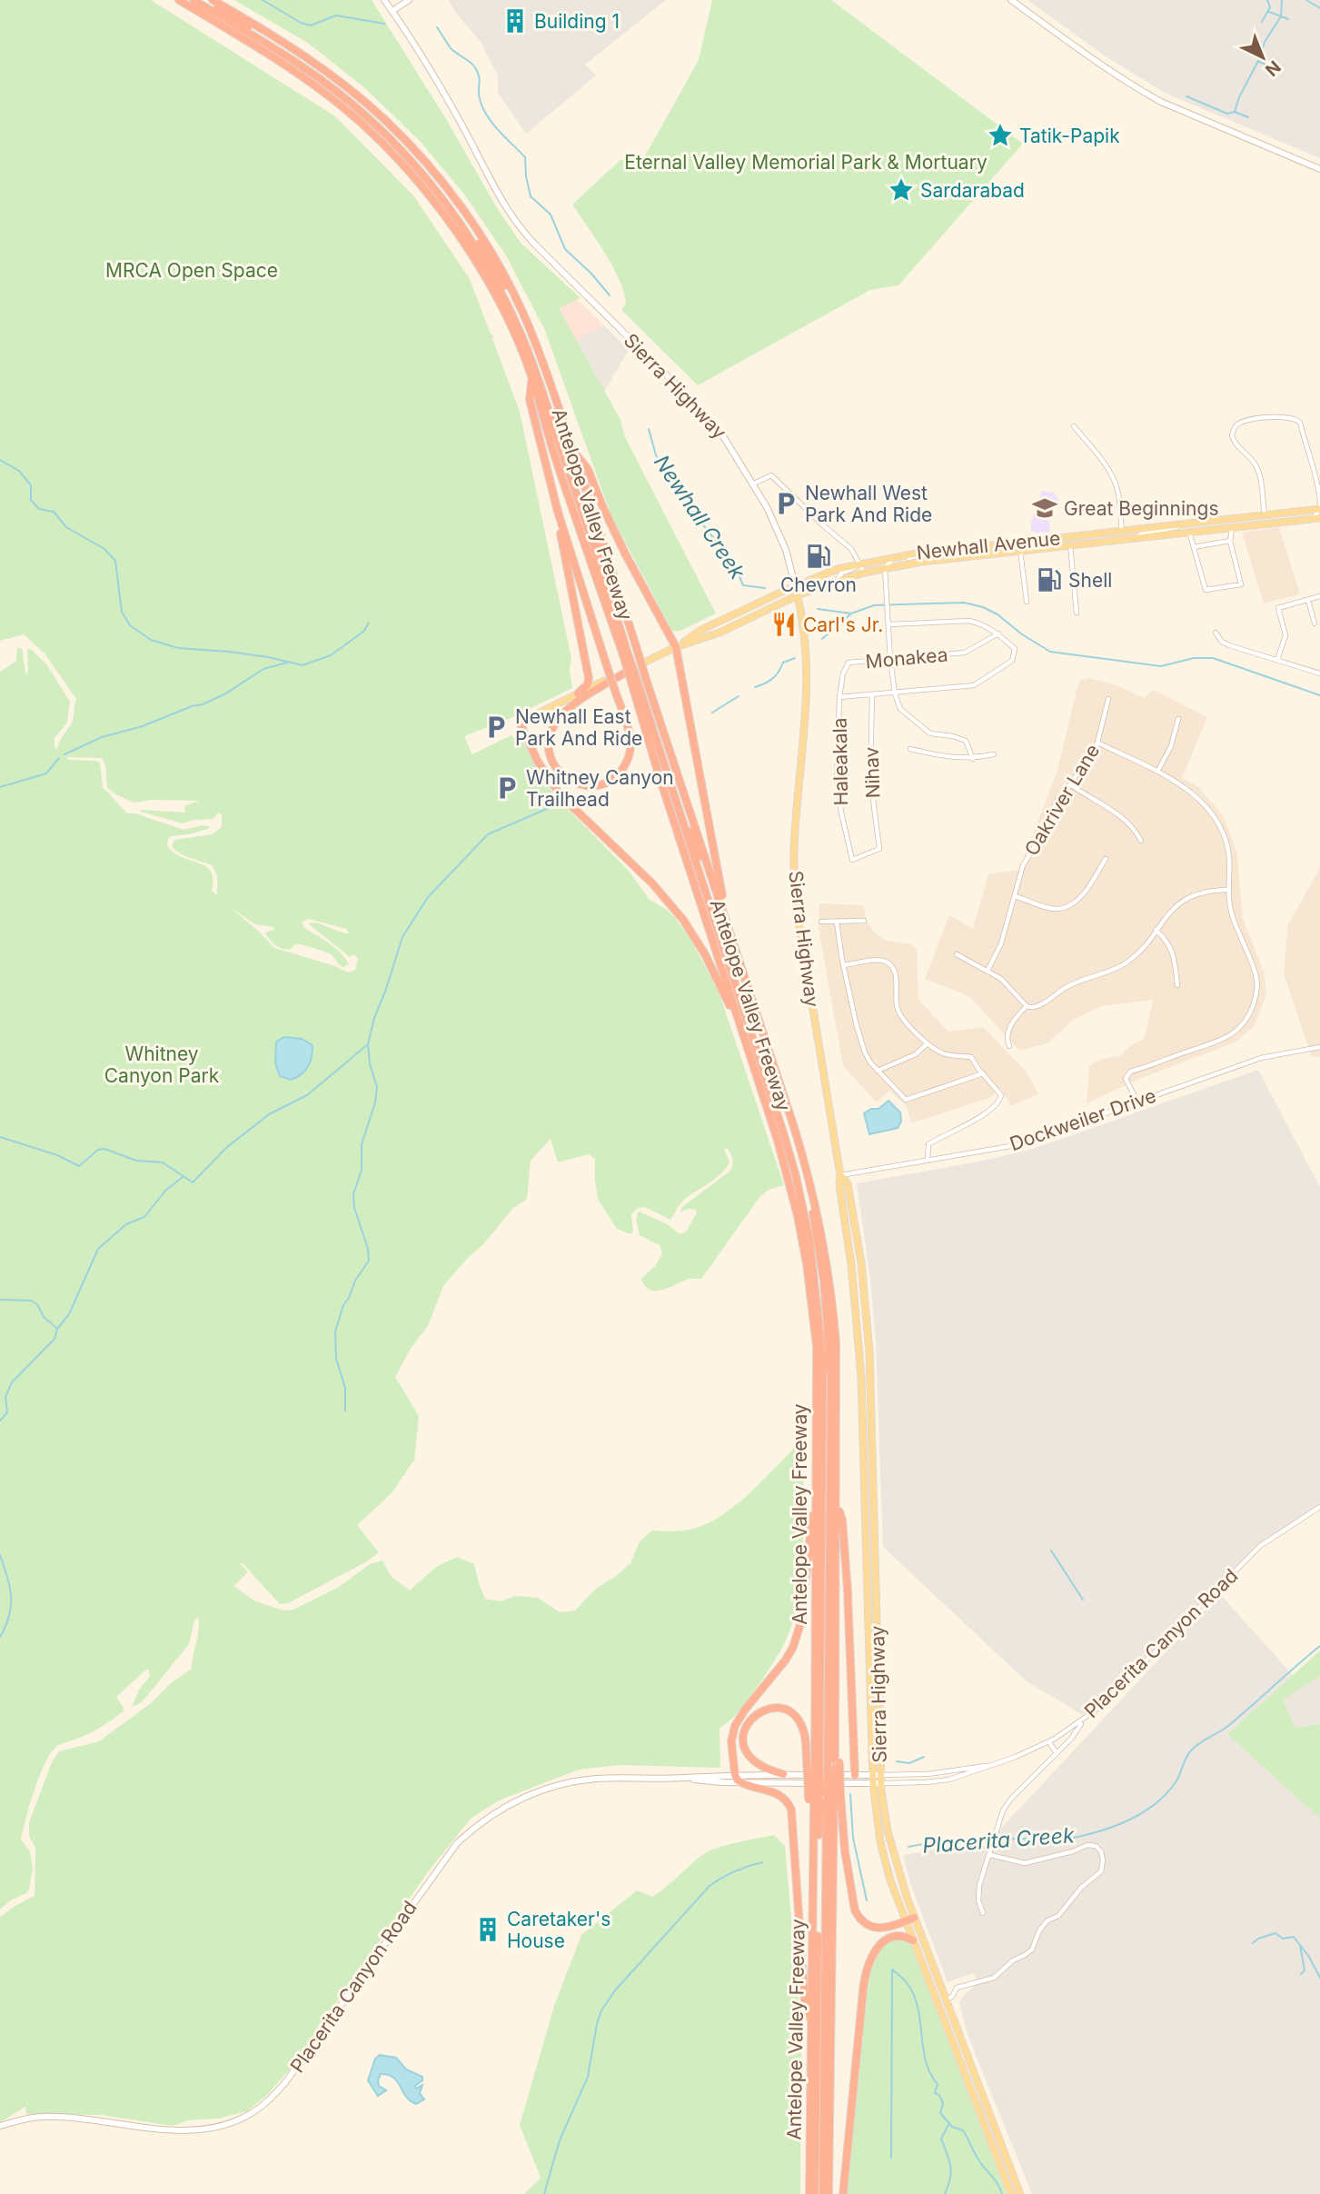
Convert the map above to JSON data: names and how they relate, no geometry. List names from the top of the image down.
{
  "streets": {
    "highway": ["Antelope Valley Freeway"],
    "main road": ["Sierra Highway", "Newhall Avenue", "Placerita Canyon Road"],
    "street": [
      "Monakea",
      "Haleakala",
      "Nihav",
      "Oakriver Lane",
      "Dockweiler Drive"
    ]
  },
  "crossings": [
    ["Sierra Highway", "Newhall Avenue"],
    ["Sierra Highway", "Dockweiler Drive"],
    ["Sierra Highway", "Placerita Canyon Road"],
    ["Monakea", "Haleakala"],
    ["Haleakala", "Nihav"]
  ],
  "water": ["Newhall Creek", "Placerita Creek"],
  "parks": ["Eternal Valley Memorial Park & Mortuary", "MRCA Open Space", "Whitney Canyon Park"],
  "places": {
    "building": ["Building 1", "Caretaker's House"],
    "place": ["Tatik-Papik", "Sardarabad"],
    "parking": ["Newhall West Park And Ride", "Newhall East Park And Ride", "Whitney Canyon Trailhead"],
    "school or university": ["Great Beginnings"],
    "fuel station": ["Chevron", "Shell"],
    "restaurant": ["Carl's Jr."]
  },
  "north": "bottom right"
}
